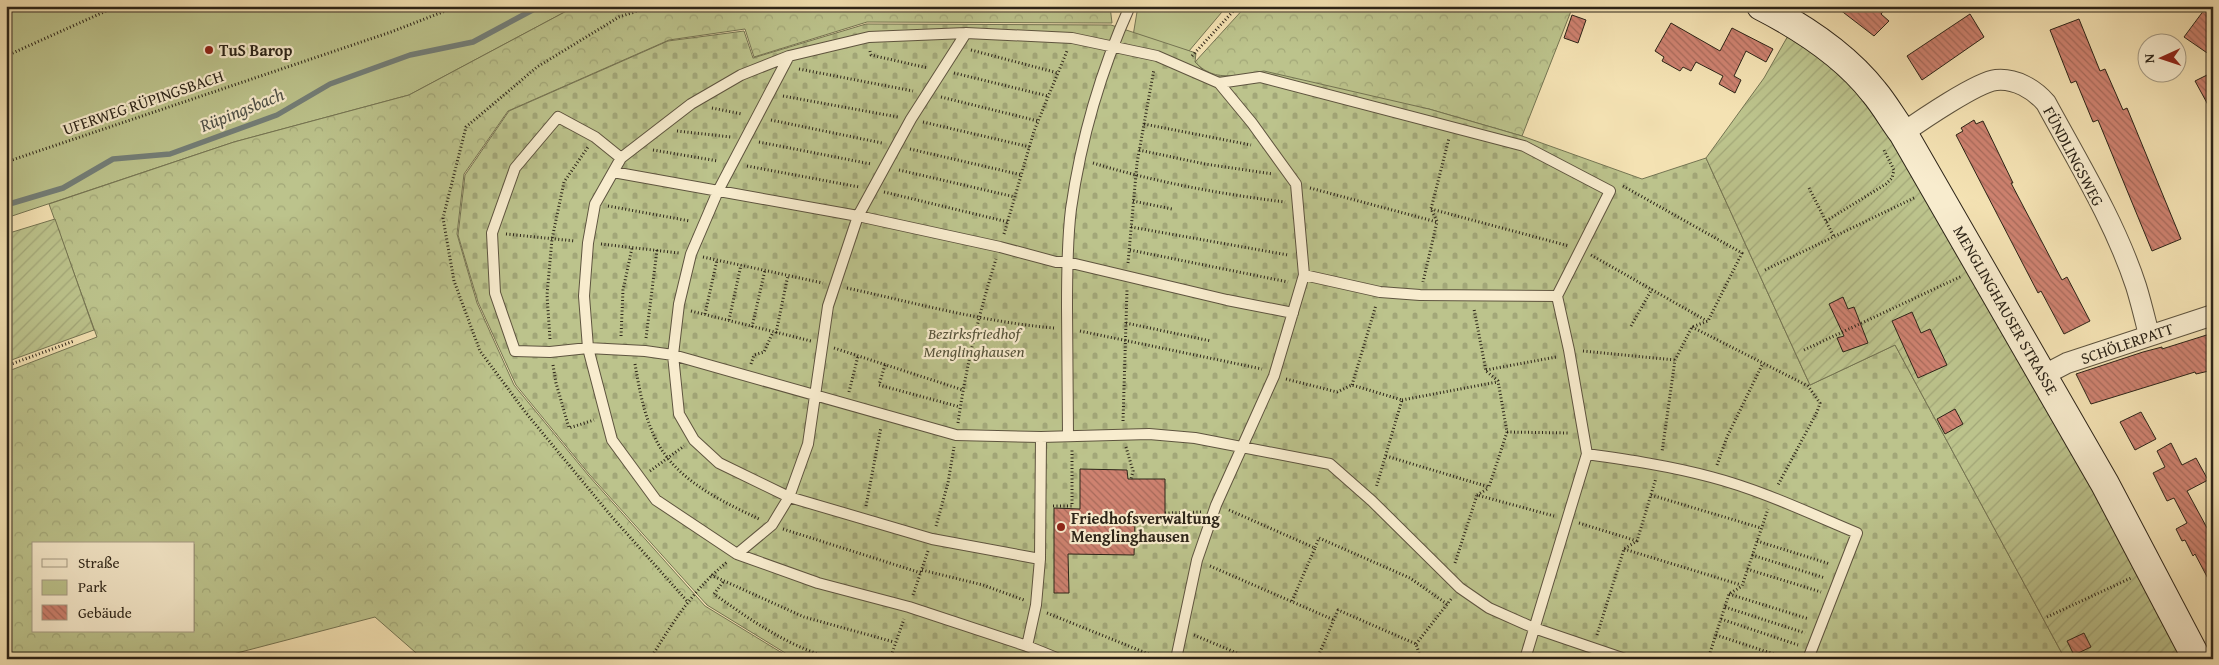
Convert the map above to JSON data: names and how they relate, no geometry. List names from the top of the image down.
{
  "streets": {
    "street": ["FÜNDLINGSWEG", "MENGLINGHAUSER STRASSE", "SCHÖLERPATT"],
    "path": ["UFERWEG RÜPINGSBACH"]
  },
  "crossings": [
    ["FÜNDLINGSWEG", "MENGLINGHAUSER STRASSE"],
    ["FÜNDLINGSWEG", "SCHÖLERPATT"],
    ["MENGLINGHAUSER STRASSE", "SCHÖLERPATT"]
  ],
  "water": ["Rüpingsbach"],
  "parks": ["Bezirksfriedhof Menglinghausen"],
  "places": ["TuS Barop", "Friedhofsverwaltung Menglinghausen"],
  "legend": ["Straße", "Park", "Gebäude"],
  "north": "left"
}
